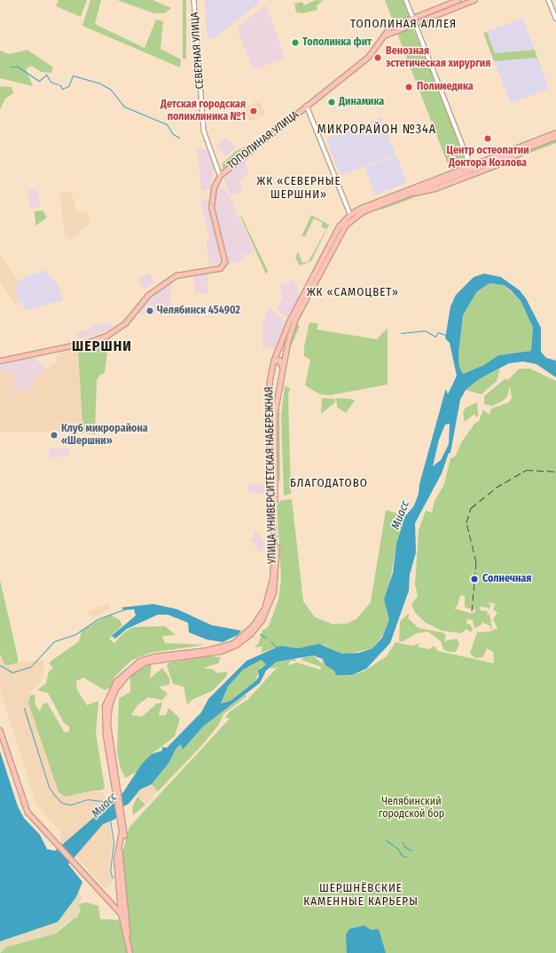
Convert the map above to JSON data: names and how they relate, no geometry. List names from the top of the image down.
{
  "streets": {
    "main road": ["ТОПОЛИНАЯ УЛИЦА", "УЛИЦА УНИВЕРСИТЕТСКАЯ НАБЕРЕЖНАЯ"],
    "street": ["СЕВЕРНАЯ УЛИЦА"]
  },
  "crossings": [
    ["СЕВЕРНАЯ УЛИЦА", "ТОПОЛИНАЯ УЛИЦА"]
  ],
  "districts": [
    "ТОПОЛИНАЯ АЛЛЕЯ",
    "МИКРОРАЙОН №34А",
    "ЖК «СЕВЕРНЫЕ ШЕРШНИ»",
    "ЖК «САМОЦВЕТ»",
    "ШЕРШНИ",
    "БЛАГОДАТОВО",
    "ШЕРШНЁВСКИЕ КАМЕННЫЕ КАРЬЕРЫ"
  ],
  "water": ["Миасс"],
  "parks": ["Челябинский городской бор"],
  "places": [
    "Тополинка фит",
    "Венозная эстетическая хирургия",
    "Полимедика",
    "Динамика",
    "Детская городская поликлиника №1",
    "Центр остеопатии Доктора Козлова",
    "Челябинск 454902",
    "Клуб микрорайона «Шершни»",
    "Солнечная"
  ]
}
